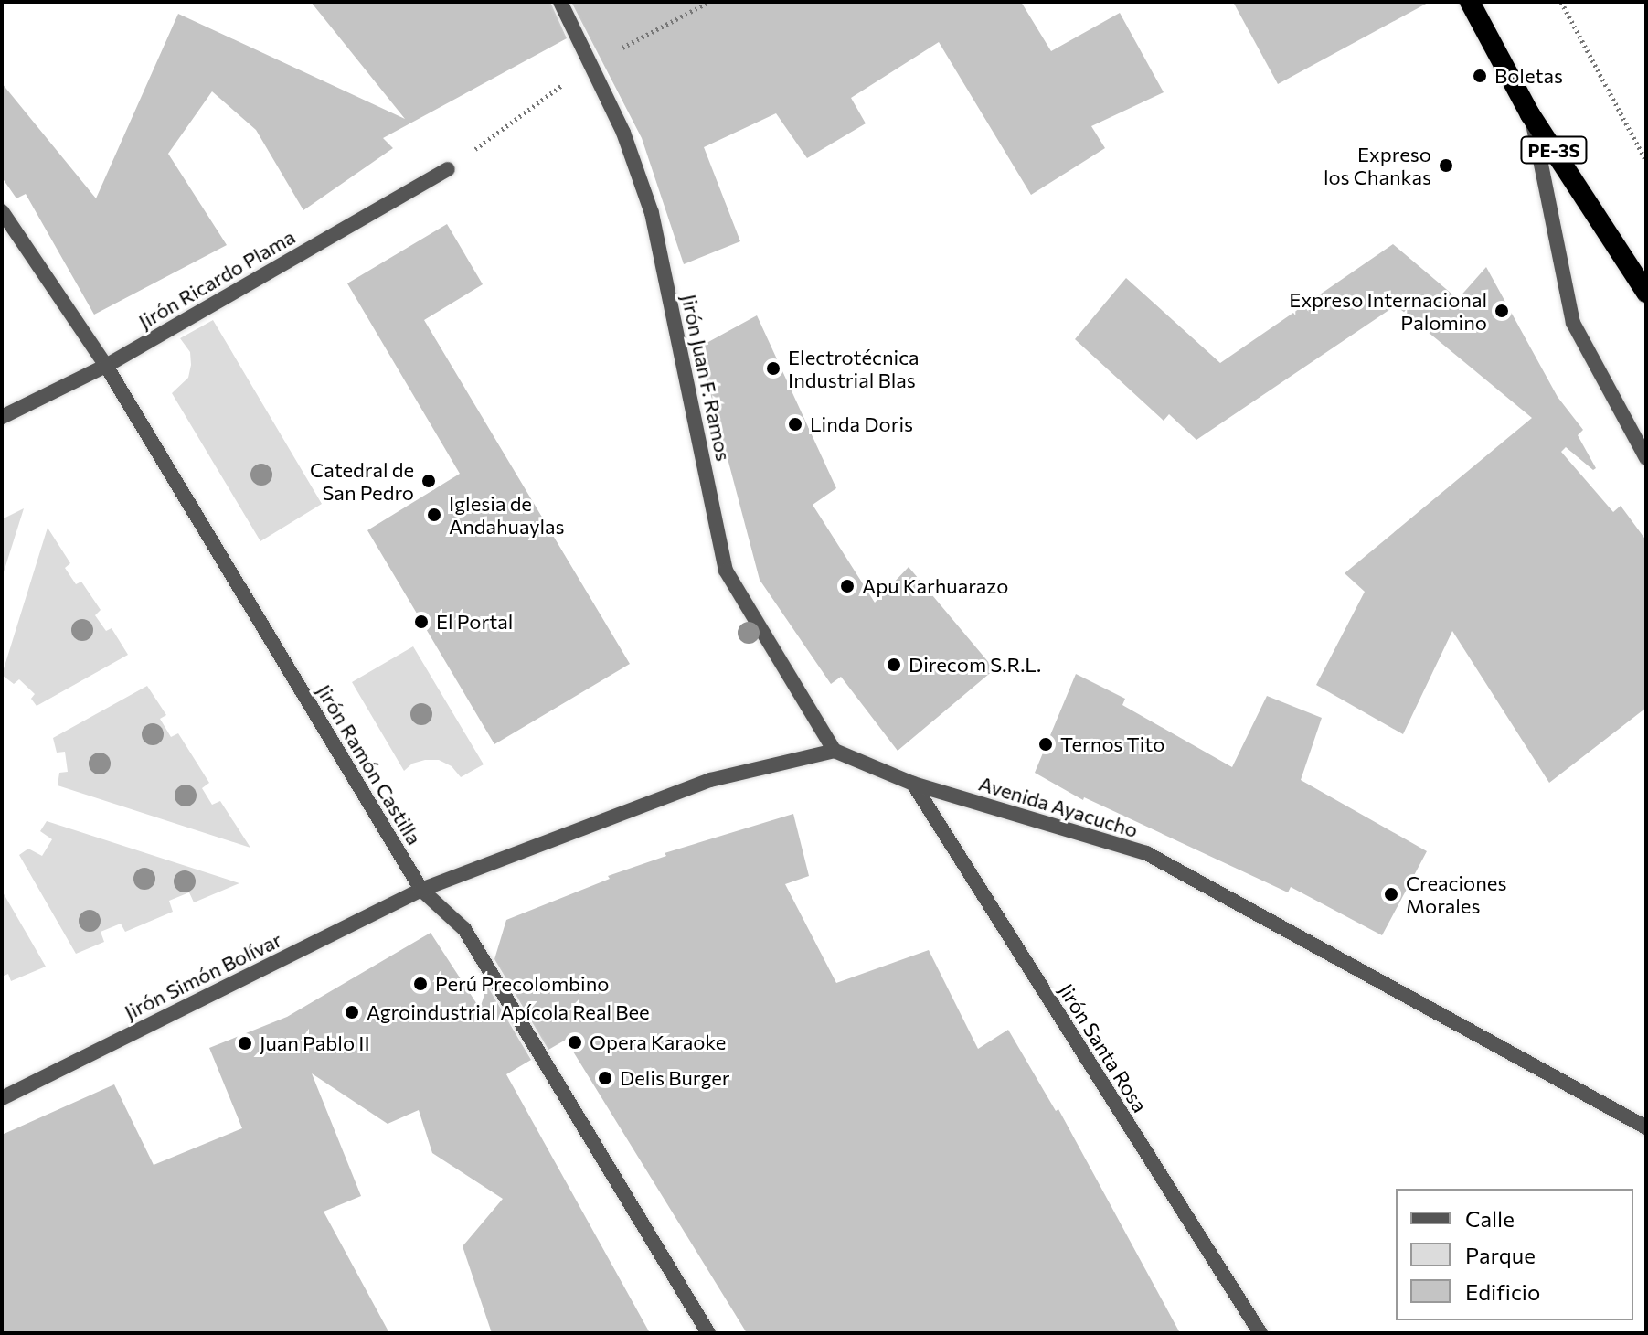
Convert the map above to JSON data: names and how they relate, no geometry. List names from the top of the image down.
{
  "streets": {
    "highway": ["PE-3S"],
    "street": [
      "Jirón Ricardo Plama",
      "Jirón Juan F. Ramos",
      "Jirón Ramón Castilla",
      "Avenida Ayacucho",
      "Jirón Simón Bolívar",
      "Jirón Santa Rosa"
    ]
  },
  "crossings": [
    ["Jirón Ricardo Plama", "Jirón Ramón Castilla"],
    ["Jirón Juan F. Ramos", "Avenida Ayacucho"],
    ["Jirón Ramón Castilla", "Jirón Simón Bolívar"],
    ["Avenida Ayacucho", "Jirón Santa Rosa"]
  ],
  "places": [
    "Boletas",
    "Expreso los Chankas",
    "Expreso Internacional Palomino",
    "Electrotécnica Industrial Blas",
    "Linda Doris",
    "Catedral de San Pedro",
    "Iglesia de Andahuaylas",
    "Apu Karhuarazo",
    "El Portal",
    "Direcom S.R.L.",
    "Ternos Tito",
    "Creaciones Morales",
    "Perú Precolombino",
    "Agroindustrial Apícola Real Bee",
    "Opera Karaoke",
    "Juan Pablo II",
    "Delis Burger"
  ],
  "legend": ["Calle", "Parque", "Edificio"]
}
